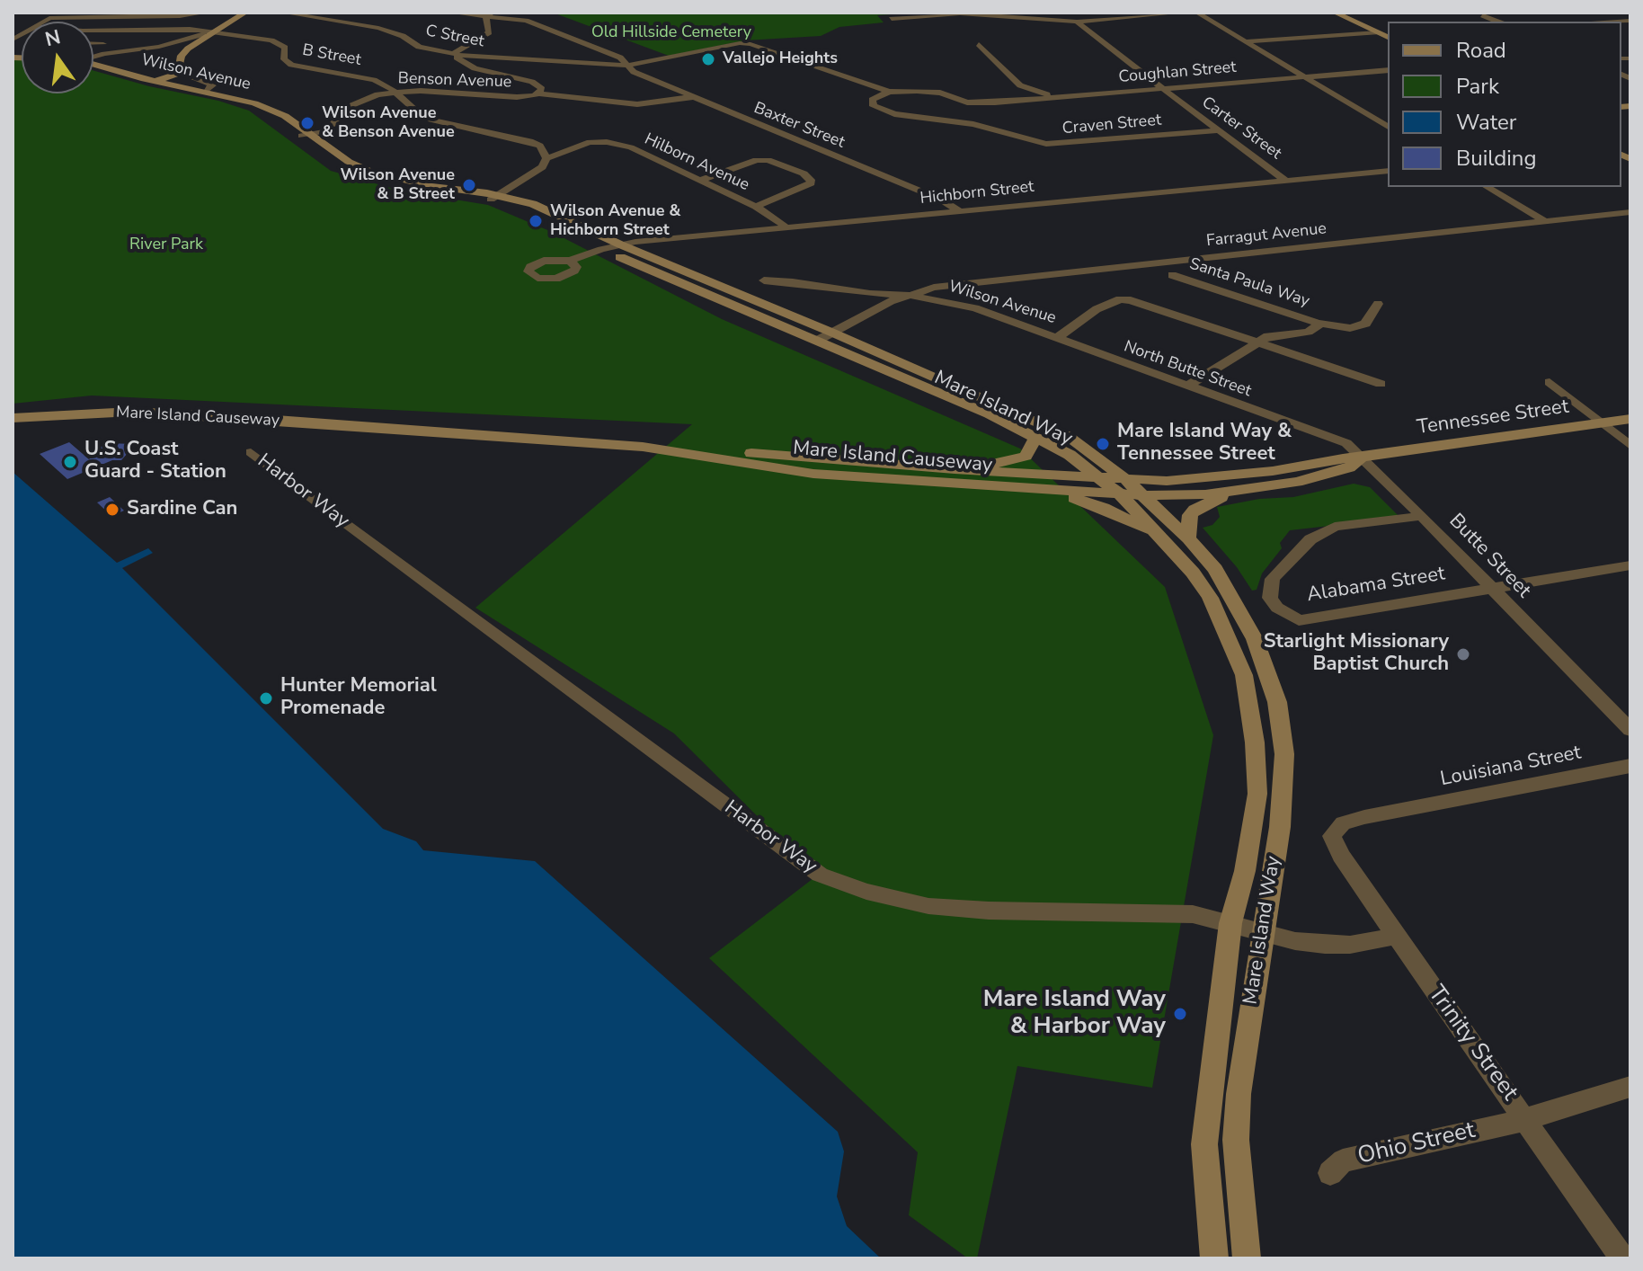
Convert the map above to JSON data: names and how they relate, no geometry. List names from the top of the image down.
{
  "streets": {
    "main road": [
      "Wilson Avenue",
      "Mare Island Way",
      "Mare Island Causeway",
      "Tennessee Street"
    ],
    "street": [
      "C Street",
      "B Street",
      "Coughlan Street",
      "Benson Avenue",
      "Craven Street",
      "Baxter Street",
      "Carter Street",
      "Hilborn Avenue",
      "Hichborn Street",
      "Farragut Avenue",
      "Santa Paula Way",
      "North Butte Street",
      "Harbor Way",
      "Butte Street",
      "Alabama Street",
      "Louisiana Street",
      "Trinity Street",
      "Ohio Street"
    ]
  },
  "crossings": [
    ["C Street", "Coughlan Street"],
    ["C Street", "Benson Avenue"],
    ["C Street", "Baxter Street"],
    ["B Street", "Benson Avenue"],
    ["B Street", "Hilborn Avenue"],
    ["Wilson Avenue", "Benson Avenue"],
    ["Wilson Avenue", "Hichborn Street"],
    ["Wilson Avenue", "Farragut Avenue"],
    ["Wilson Avenue", "North Butte Street"],
    ["Wilson Avenue", "Mare Island Way"],
    ["Coughlan Street", "Craven Street"],
    ["Coughlan Street", "Baxter Street"],
    ["Coughlan Street", "Carter Street"],
    ["Benson Avenue", "Baxter Street"],
    ["Craven Street", "Carter Street"],
    ["Baxter Street", "Hichborn Street"],
    ["Carter Street", "Hichborn Street"],
    ["Hilborn Avenue", "Hichborn Street"],
    ["Hichborn Street", "Mare Island Way"],
    ["North Butte Street", "Butte Street"],
    ["Mare Island Way", "Mare Island Causeway"],
    ["Mare Island Way", "Tennessee Street"],
    ["Mare Island Way", "Harbor Way"],
    ["Mare Island Causeway", "Tennessee Street"],
    ["Tennessee Street", "Butte Street"],
    ["Harbor Way", "Trinity Street"],
    ["Butte Street", "Alabama Street"],
    ["Louisiana Street", "Trinity Street"],
    ["Trinity Street", "Ohio Street"]
  ],
  "parks": ["Old Hillside Cemetery", "River Park"],
  "places": [
    "Vallejo Heights",
    "Wilson Avenue & Benson Avenue",
    "Wilson Avenue & B Street",
    "Wilson Avenue & Hichborn Street",
    "Mare Island Way & Tennessee Street",
    "U.S. Coast Guard - Station",
    "Sardine Can",
    "Starlight Missionary Baptist Church",
    "Hunter Memorial Promenade",
    "Mare Island Way & Harbor Way"
  ],
  "legend": [
    "Road",
    "Park",
    "Water",
    "Building"
  ],
  "north": "top"
}
